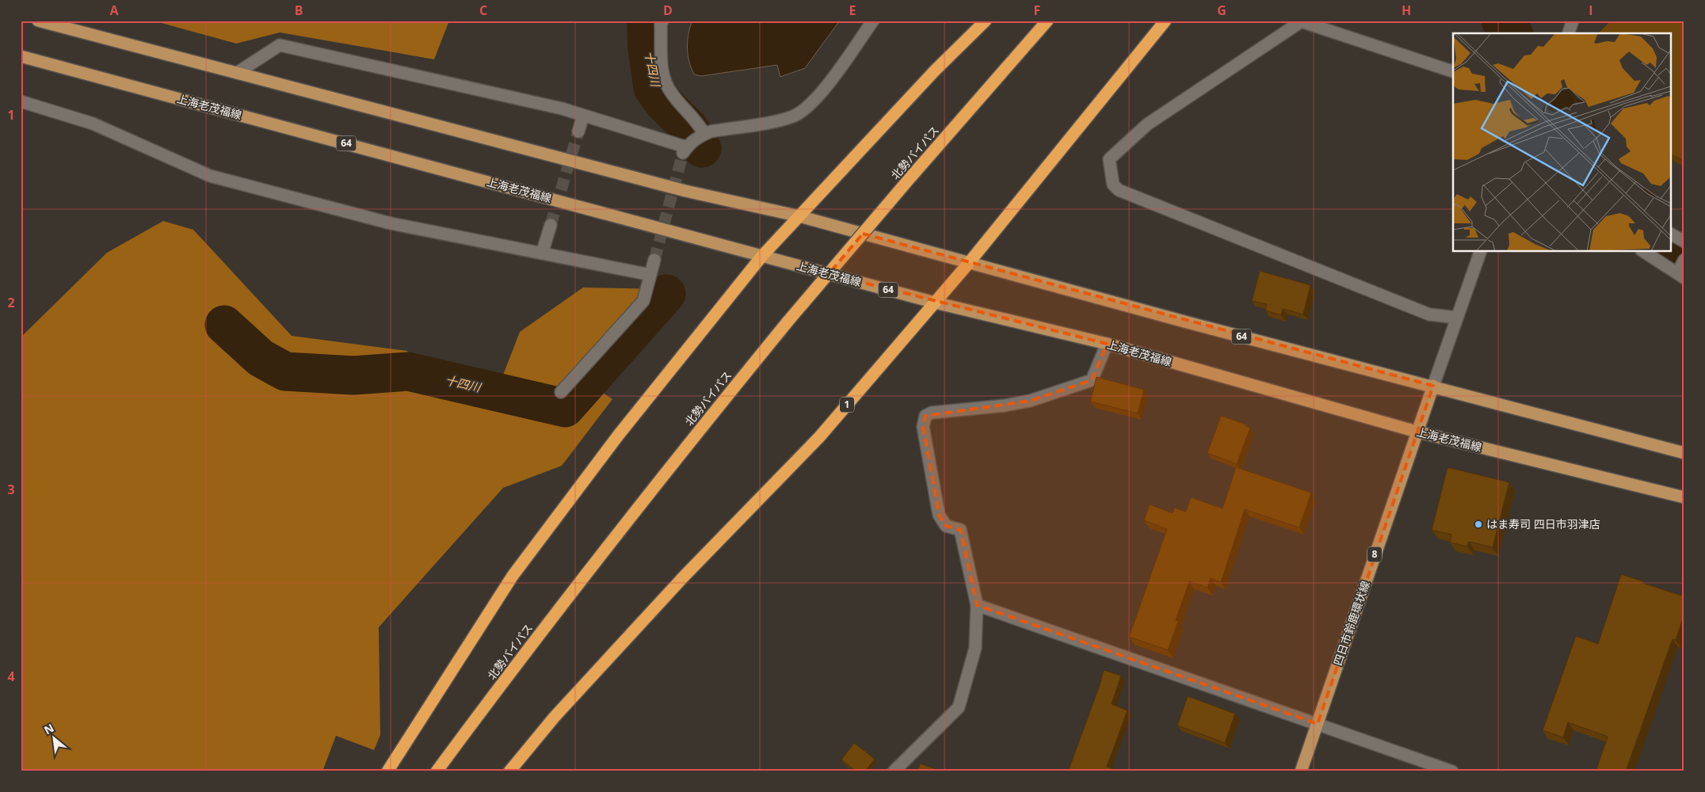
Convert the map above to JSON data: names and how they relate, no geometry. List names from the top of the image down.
{
  "streets": {
    "highway": ["北勢バイパス", "1"],
    "main road": [
      "上海老茂福線",
      "64",
      "8",
      "四日市鈴鹿環状線"
    ]
  },
  "crossings": [
    ["上海老茂福線", "1"],
    ["上海老茂福線", "四日市鈴鹿環状線"],
    ["64", "1"],
    ["64", "四日市鈴鹿環状線"]
  ],
  "water": ["十四川"],
  "places": ["はま寿司 四日市羽津店"],
  "north": "top left",
  "grid": {
    "columns": [
      "A",
      "B",
      "C",
      "D",
      "E",
      "F",
      "G",
      "H",
      "I"
    ],
    "rows": [
      "1",
      "2",
      "3",
      "4"
    ]
  }
}
